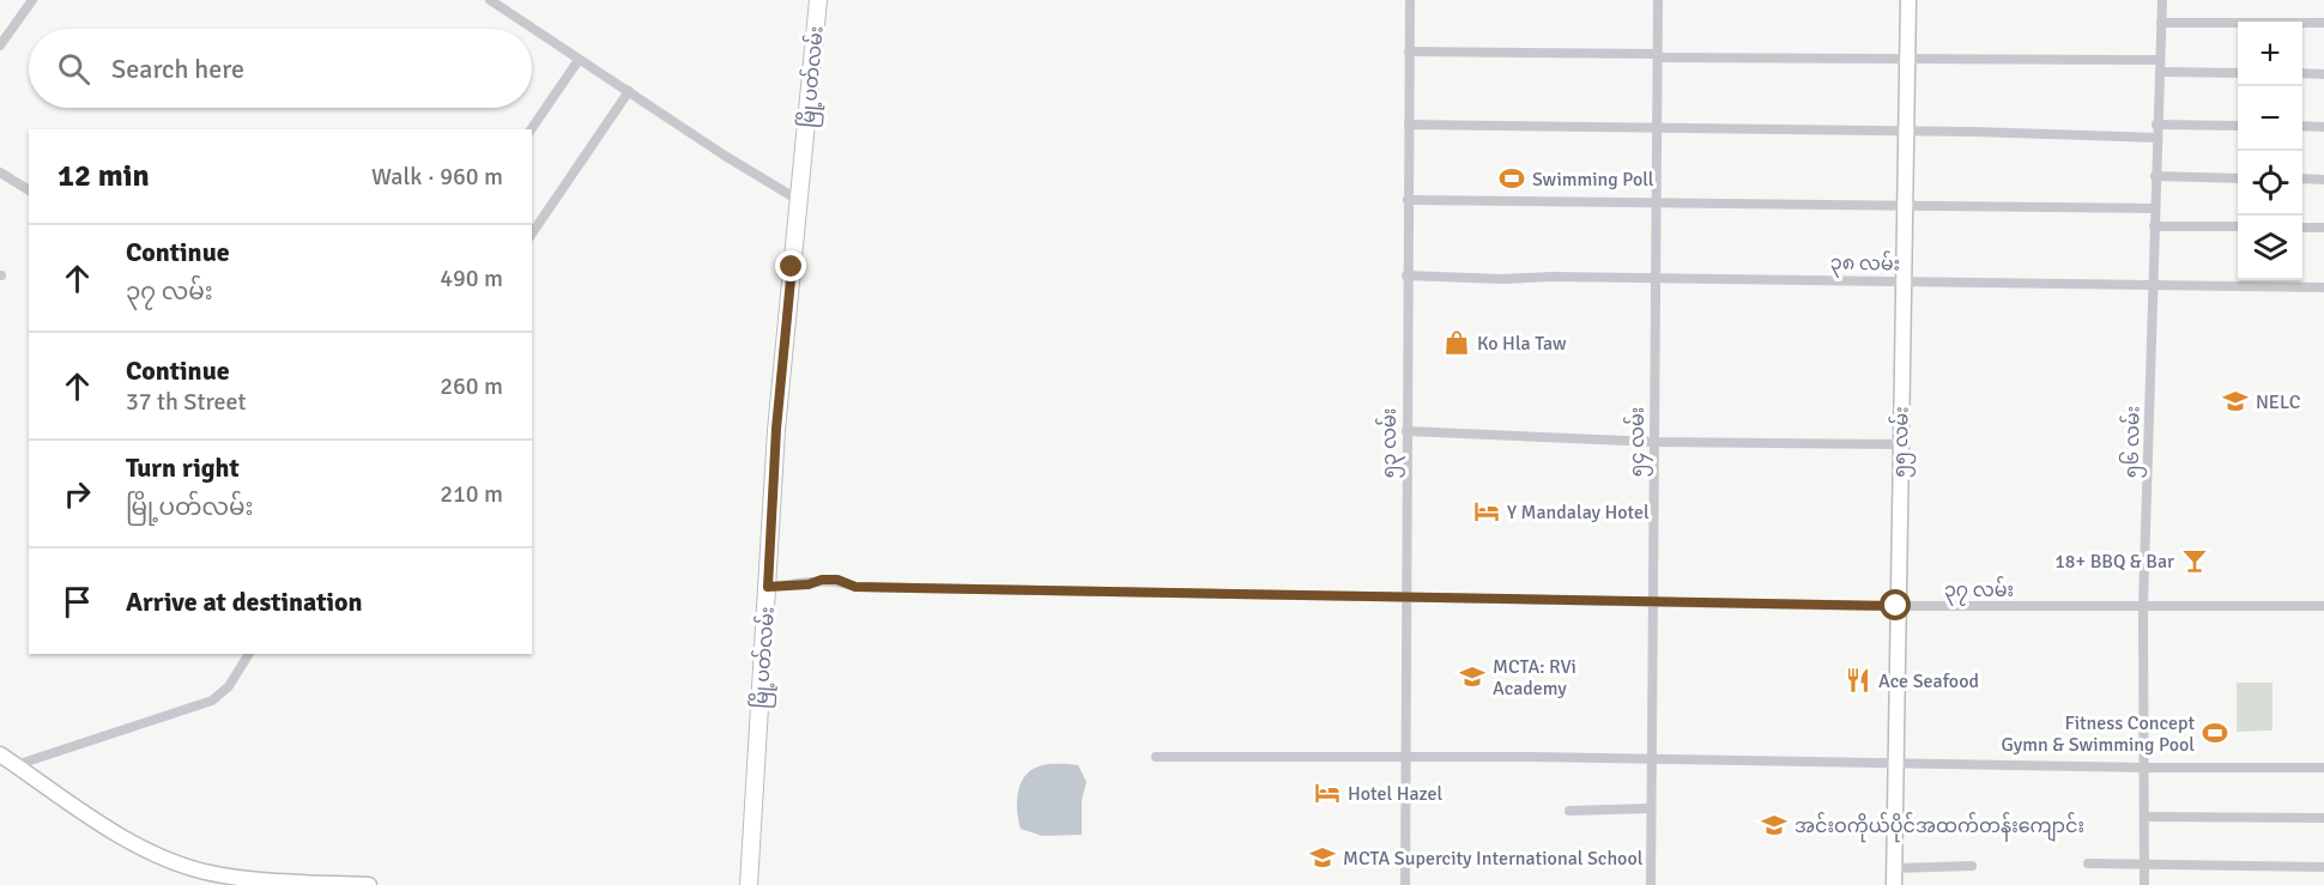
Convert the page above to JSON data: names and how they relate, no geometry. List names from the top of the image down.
{
  "streets": {
    "main road": ["မြို့ပတ်လမ်း", "၅၅ လမ်း"],
    "street": [
      "၃၈ လမ်း",
      "၅၄ လမ်း",
      "၅၆ လမ်း",
      "၅၃ လမ်း",
      "၃၇ လမ်း"
    ]
  },
  "crossings": [
    ["မြို့ပတ်လမ်း", "၃၇ လမ်း"],
    ["၃၈ လမ်း", "၅၄ လမ်း"],
    ["၃၈ လမ်း", "၅၅ လမ်း"],
    ["၃၈ လမ်း", "၅၆ လမ်း"],
    ["၃၈ လမ်း", "၅၃ လမ်း"],
    ["၅၄ လမ်း", "၃၇ လမ်း"],
    ["၅၅ လမ်း", "၃၇ လမ်း"],
    ["၅၆ လမ်း", "၃၇ လမ်း"],
    ["၅၃ လမ်း", "၃၇ လမ်း"]
  ],
  "places": {
    "sports": ["Swimming Poll", "Fitness Concept Gymn & Swimming Pool"],
    "shop": ["Ko Hla Taw"],
    "school or university": [
      "NELC",
      "MCTA: RVi Academy",
      "အင်းဝကိုယ်ပိုင်အထက်တန်းကျောင်း",
      "MCTA Supercity International School"
    ],
    "hotel": ["Y Mandalay Hotel", "Hotel Hazel"],
    "bar": ["18+ BBQ & Bar"],
    "restaurant": ["Ace Seafood"]
  },
  "page": {
    "map_buttons": ["+", "−"],
    "search": "Search here",
    "heading": ["12 min", "Walk · 960 m"],
    "list": [
      ["Continue", "၃၇ လမ်း", "490 m"],
      ["Continue", "37 th Street", "260 m"],
      ["Turn right", "မြို့ပတ်လမ်း", "210 m"],
      "Arrive at destination"
    ]
  }
}
